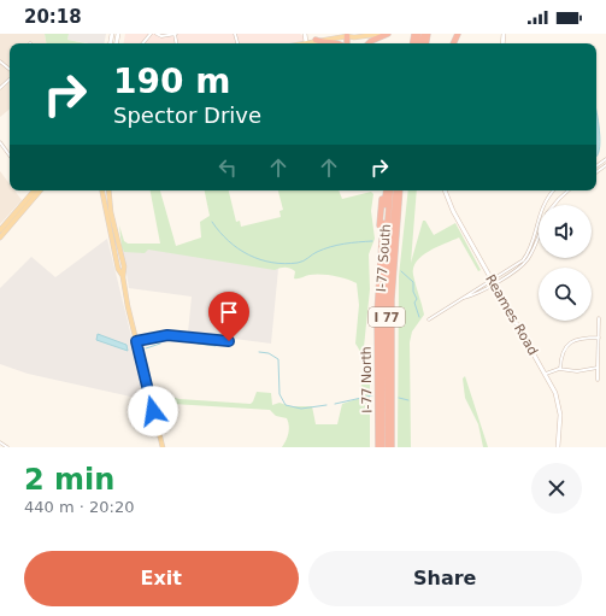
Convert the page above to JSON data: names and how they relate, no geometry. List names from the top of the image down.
{
  "streets": {
    "highway": ["I-77 South", "I 77", "I-77 North"],
    "main road": ["Reames Road"]
  },
  "page": {
    "status": "20:18",
    "turn": ["190 m", "Spector Drive"],
    "heading": ["2 min", "440 m · 20:20"],
    "buttons": ["Exit", "Share"]
  }
}
